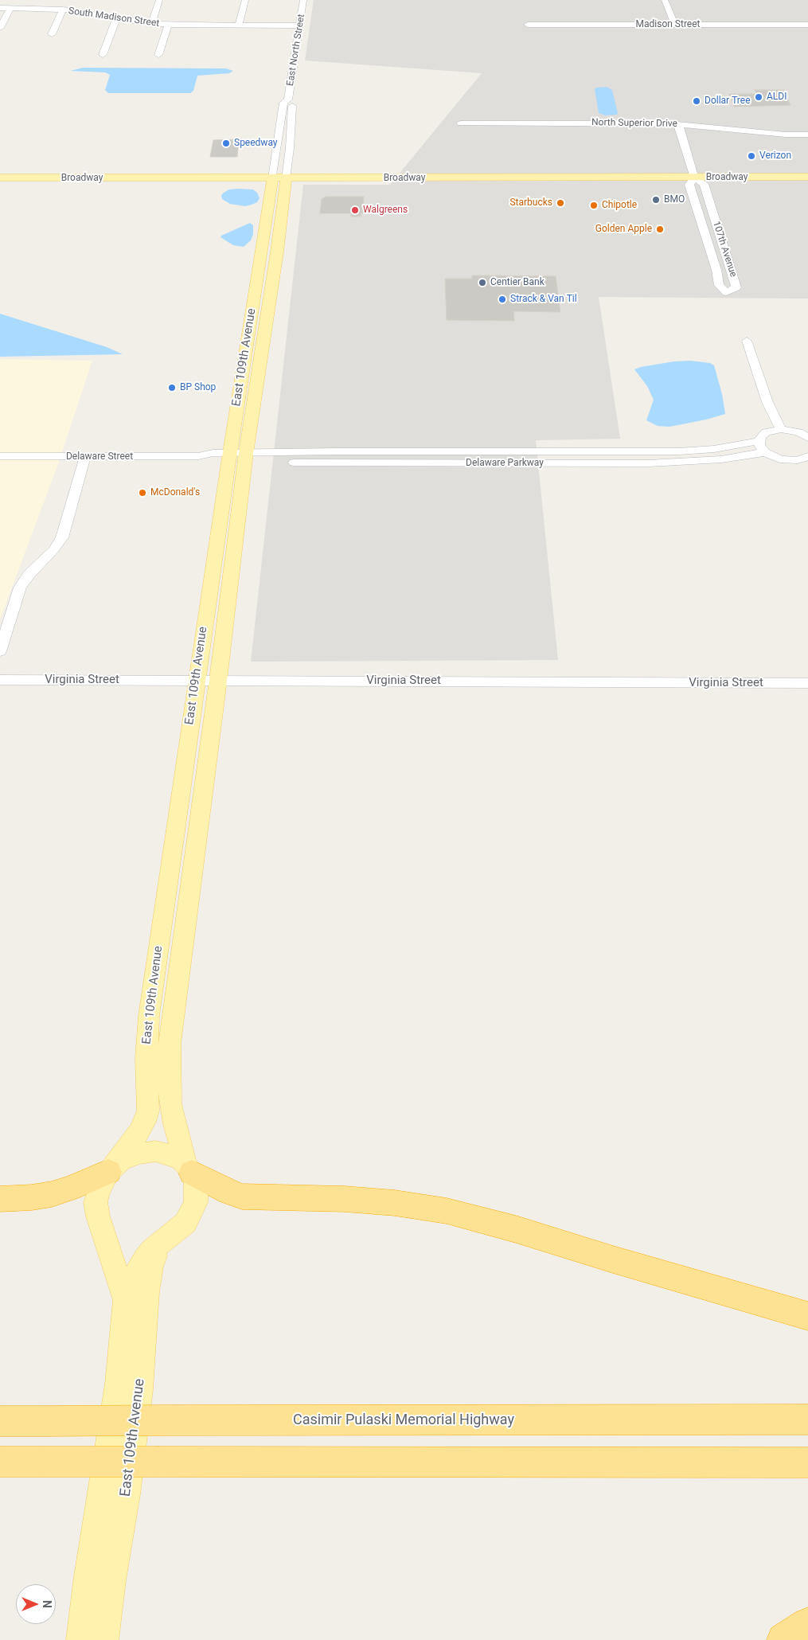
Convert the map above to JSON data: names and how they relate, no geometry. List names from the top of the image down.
{
  "streets": {
    "highway": ["Casimir Pulaski Memorial Highway"],
    "main road": ["Broadway", "East 109th Avenue"],
    "street": [
      "South Madison Street",
      "Madison Street",
      "East North Street",
      "North Superior Drive",
      "107th Avenue",
      "Delaware Street",
      "Delaware Parkway",
      "Virginia Street"
    ]
  },
  "crossings": [
    ["South Madison Street", "East North Street"],
    ["East North Street", "Broadway"],
    ["East North Street", "East 109th Avenue"],
    ["North Superior Drive", "107th Avenue"],
    ["Broadway", "107th Avenue"],
    ["Broadway", "East 109th Avenue"],
    ["East 109th Avenue", "Delaware Street"],
    ["East 109th Avenue", "Delaware Parkway"],
    ["East 109th Avenue", "Virginia Street"],
    ["Delaware Street", "Delaware Parkway"]
  ],
  "places": [
    "ALDI",
    "Dollar Tree",
    "Speedway",
    "Verizon",
    "BMO",
    "Starbucks",
    "Chipotle",
    "Walgreens",
    "Golden Apple",
    "Centier Bank",
    "Strack & Van Til",
    "BP Shop",
    "McDonald's"
  ],
  "north": "right"
}
